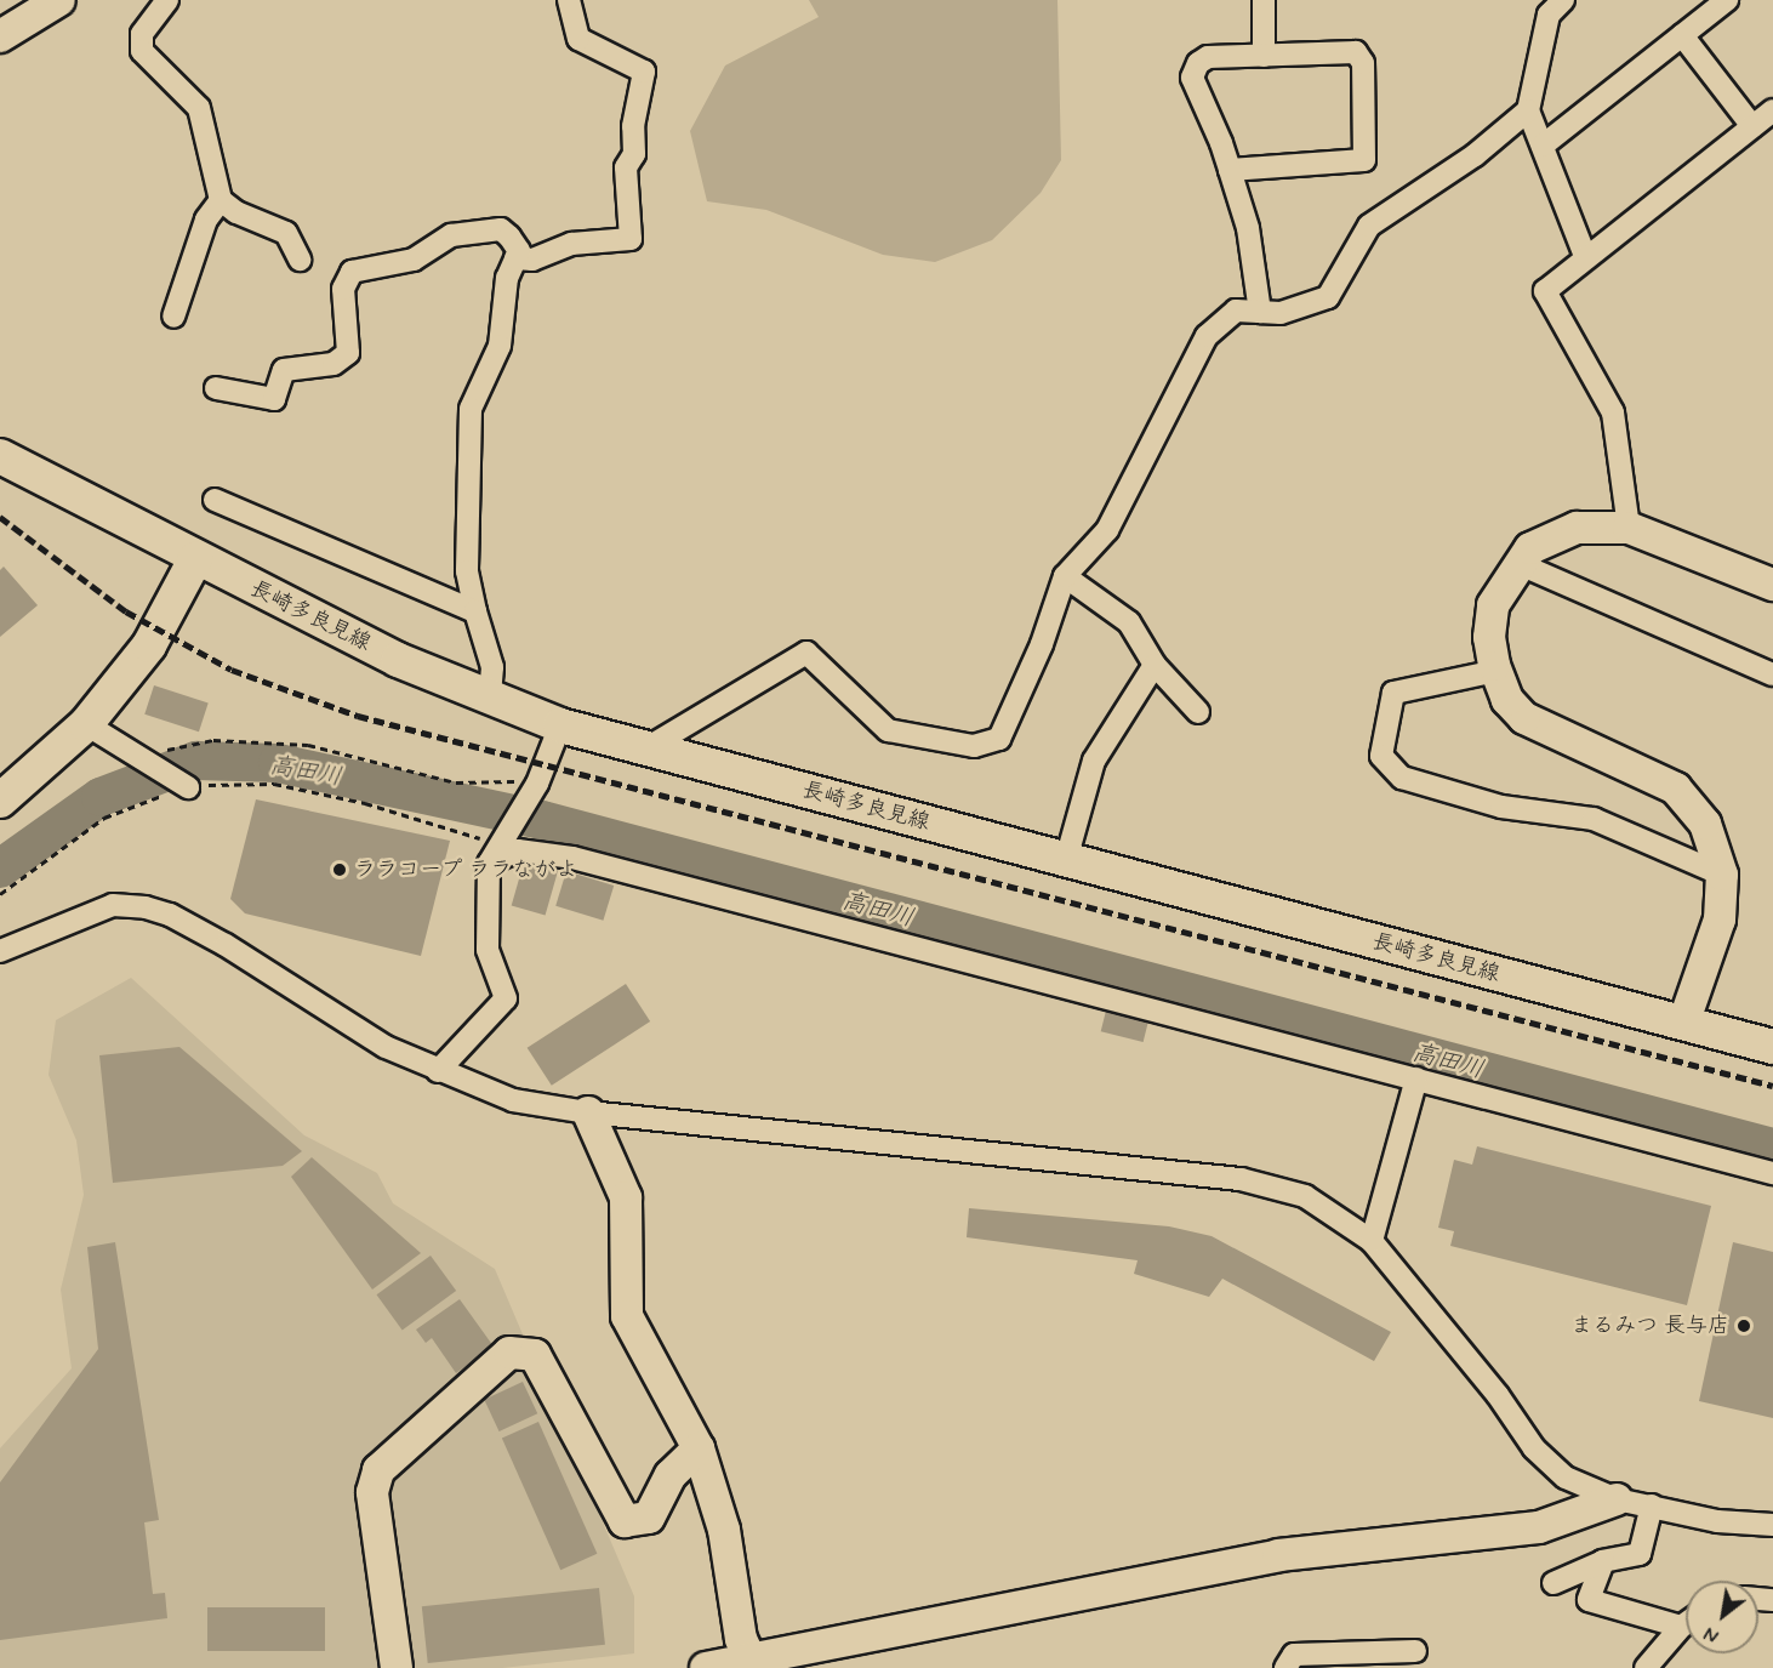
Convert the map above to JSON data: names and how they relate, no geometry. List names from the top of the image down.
{
  "streets": {
    "main road": ["長崎多良見線"]
  },
  "water": ["高田川"],
  "places": ["ララコープ ララながよ", "まるみつ 長与店"],
  "north": "bottom left"
}
